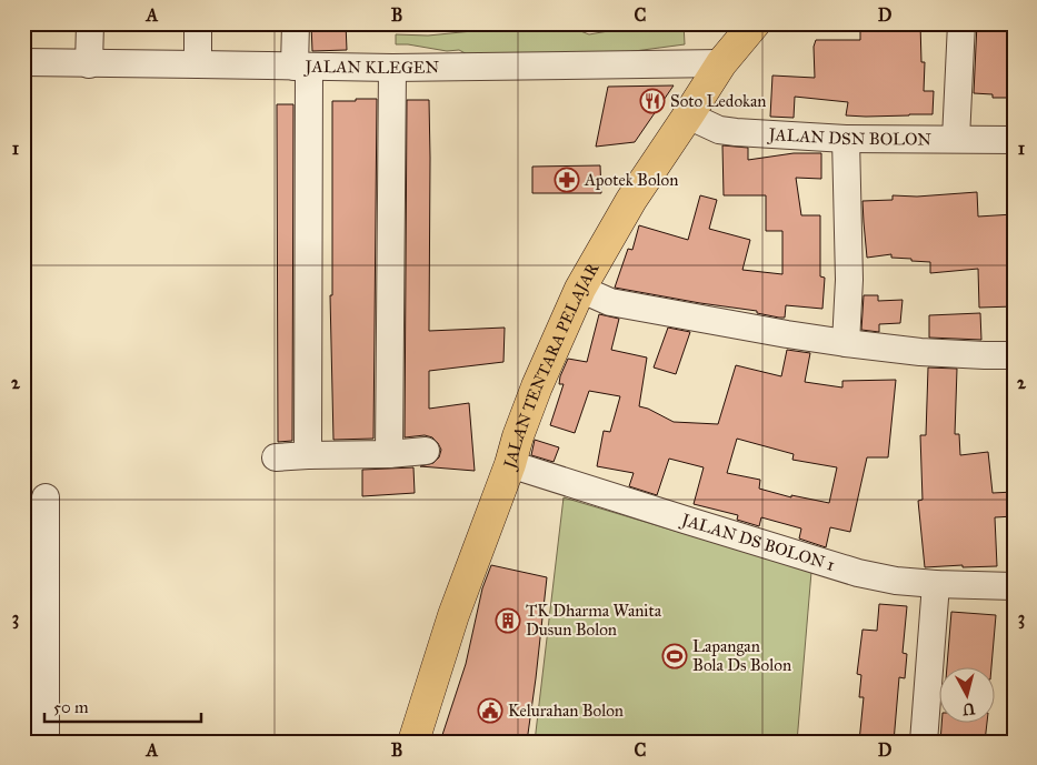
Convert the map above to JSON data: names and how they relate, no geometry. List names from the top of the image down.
{
  "streets": {
    "main road": ["JALAN TENTARA PELAJAR"],
    "street": ["JALAN KLEGEN", "JALAN DSN BOLON", "JALAN DS BOLON 1"]
  },
  "crossings": [
    ["JALAN KLEGEN", "JALAN TENTARA PELAJAR"],
    ["JALAN DSN BOLON", "JALAN TENTARA PELAJAR"],
    ["JALAN TENTARA PELAJAR", "JALAN DS BOLON 1"]
  ],
  "places": {
    "restaurant": ["Soto Ledokan"],
    "pharmacy": ["Apotek Bolon"],
    "building": ["TK Dharma Wanita Dusun Bolon"],
    "sports": ["Lapangan Bola Ds Bolon"],
    "public building": ["Kelurahan Bolon"]
  },
  "scale_bar": "50 m",
  "north": "bottom",
  "grid": {
    "columns": [
      "A",
      "B",
      "C",
      "D"
    ],
    "rows": ["1", "2", "3"]
  }
}
